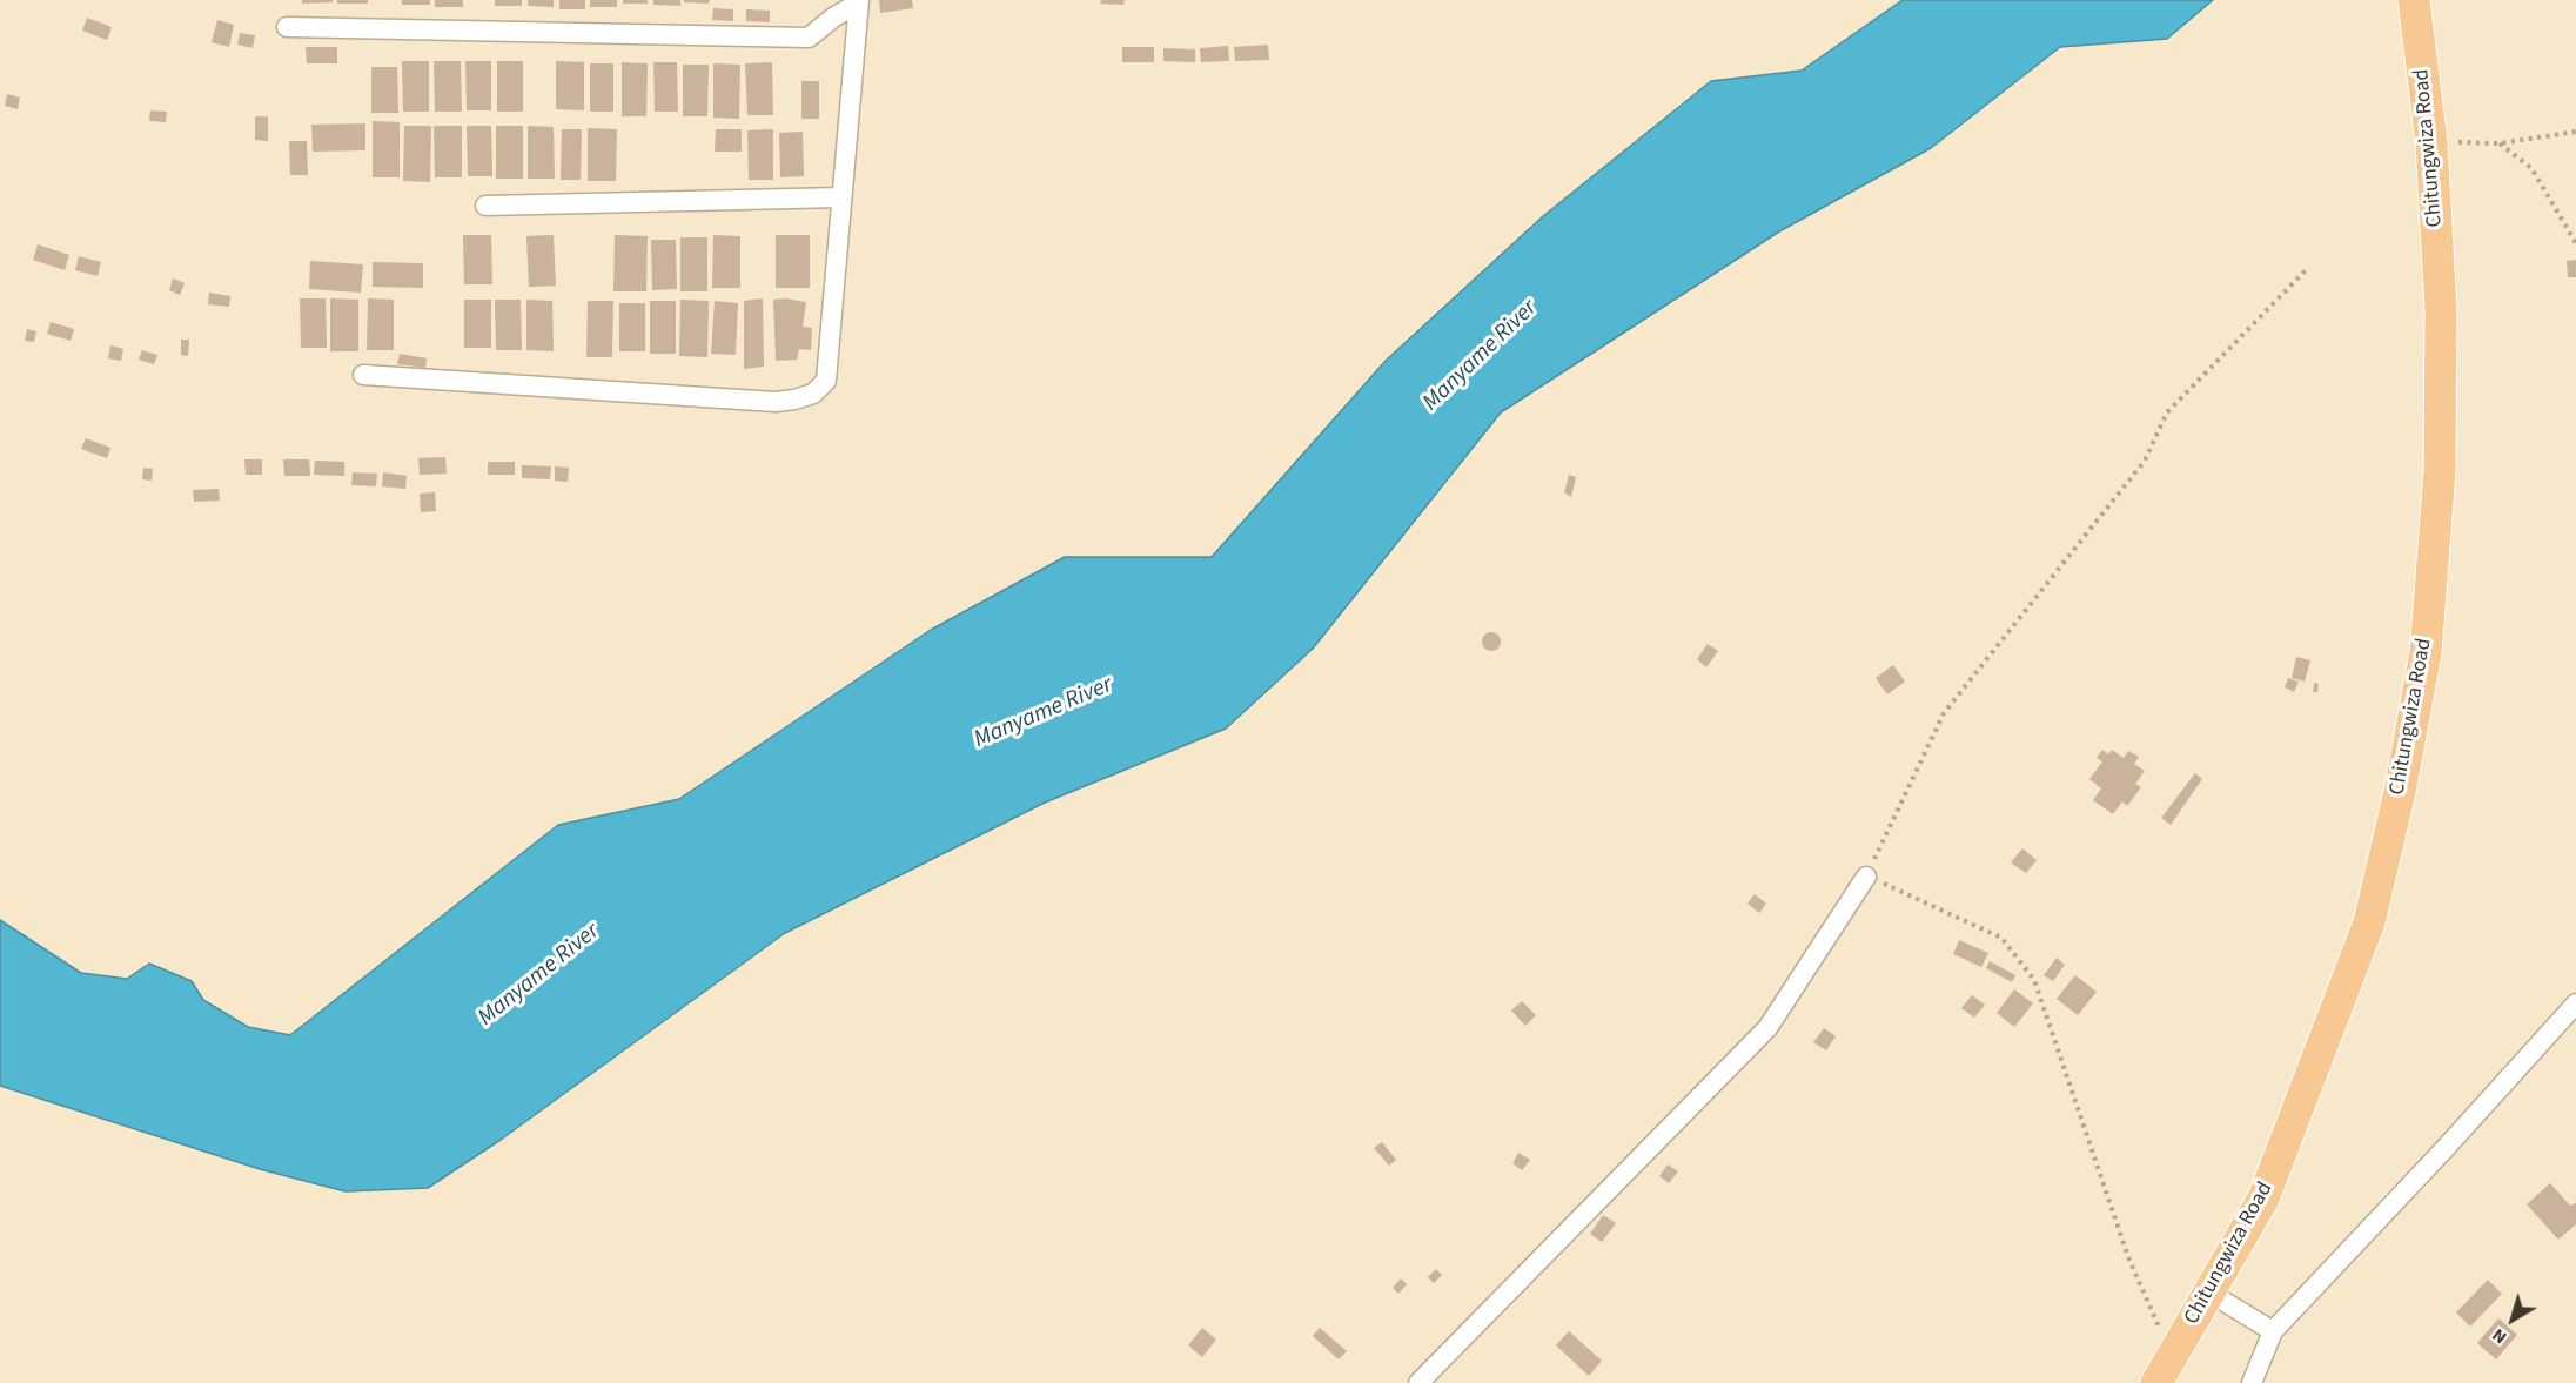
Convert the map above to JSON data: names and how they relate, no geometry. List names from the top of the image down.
{
  "streets": {
    "main road": ["Chitungwiza Road"]
  },
  "water": ["Manyame River"],
  "north": "bottom left"
}
